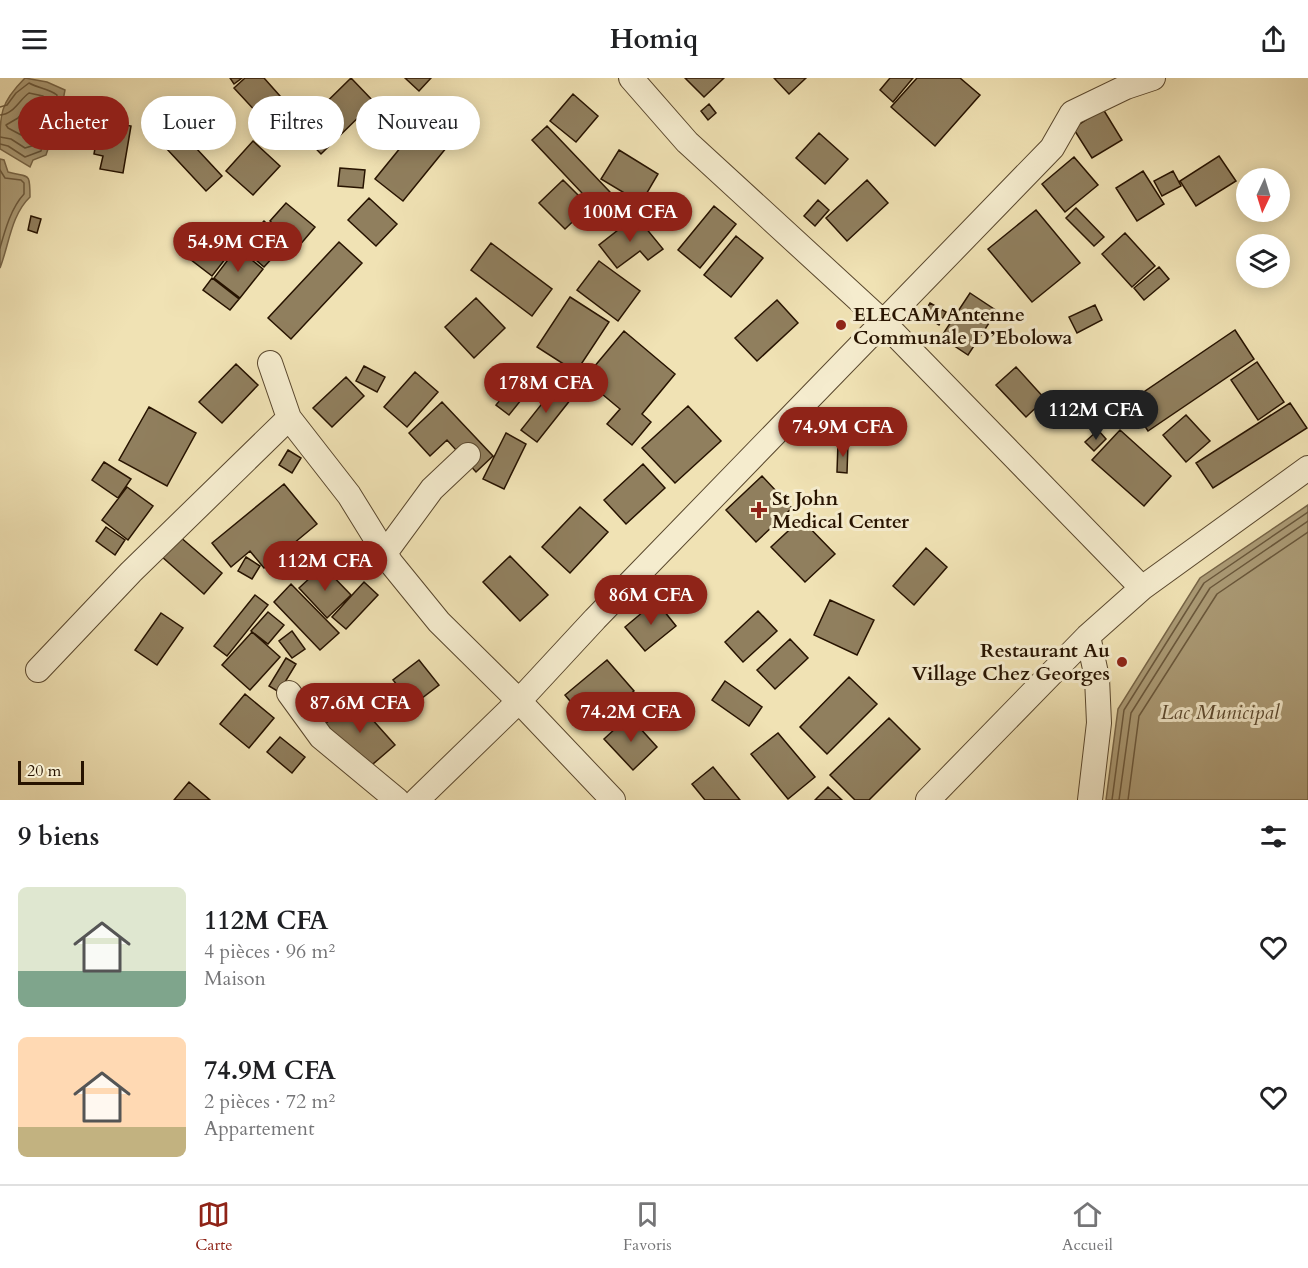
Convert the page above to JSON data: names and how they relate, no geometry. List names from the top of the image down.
{
  "water": ["Lac Municipal"],
  "places": {
    "other": ["ELECAM Antenne Communale D’Ebolowa", "Restaurant Au Village Chez Georges"],
    "health": ["St John Medical Center"]
  },
  "scale_bar": "20 m",
  "north": "bottom",
  "page": {
    "header": "Homiq",
    "chip": [
      "Acheter",
      "Louer",
      "Filtres",
      "Nouveau"
    ],
    "price": [
      "100M CFA",
      "54.9M CFA",
      "178M CFA",
      "112M CFA",
      "74.9M CFA",
      "112M CFA",
      "86M CFA",
      "87.6M CFA",
      "74.2M CFA"
    ],
    "scale": "20 m",
    "heading": "9 biens",
    "list": [
      {
        "name": "112M CFA",
        "note": "4 pièces · 96 m² · Maison"
      },
      {
        "name": "74.9M CFA",
        "note": "2 pièces · 72 m² · Appartement"
      }
    ],
    "tabs": ["Carte", "Favoris", "Accueil"]
  }
}
